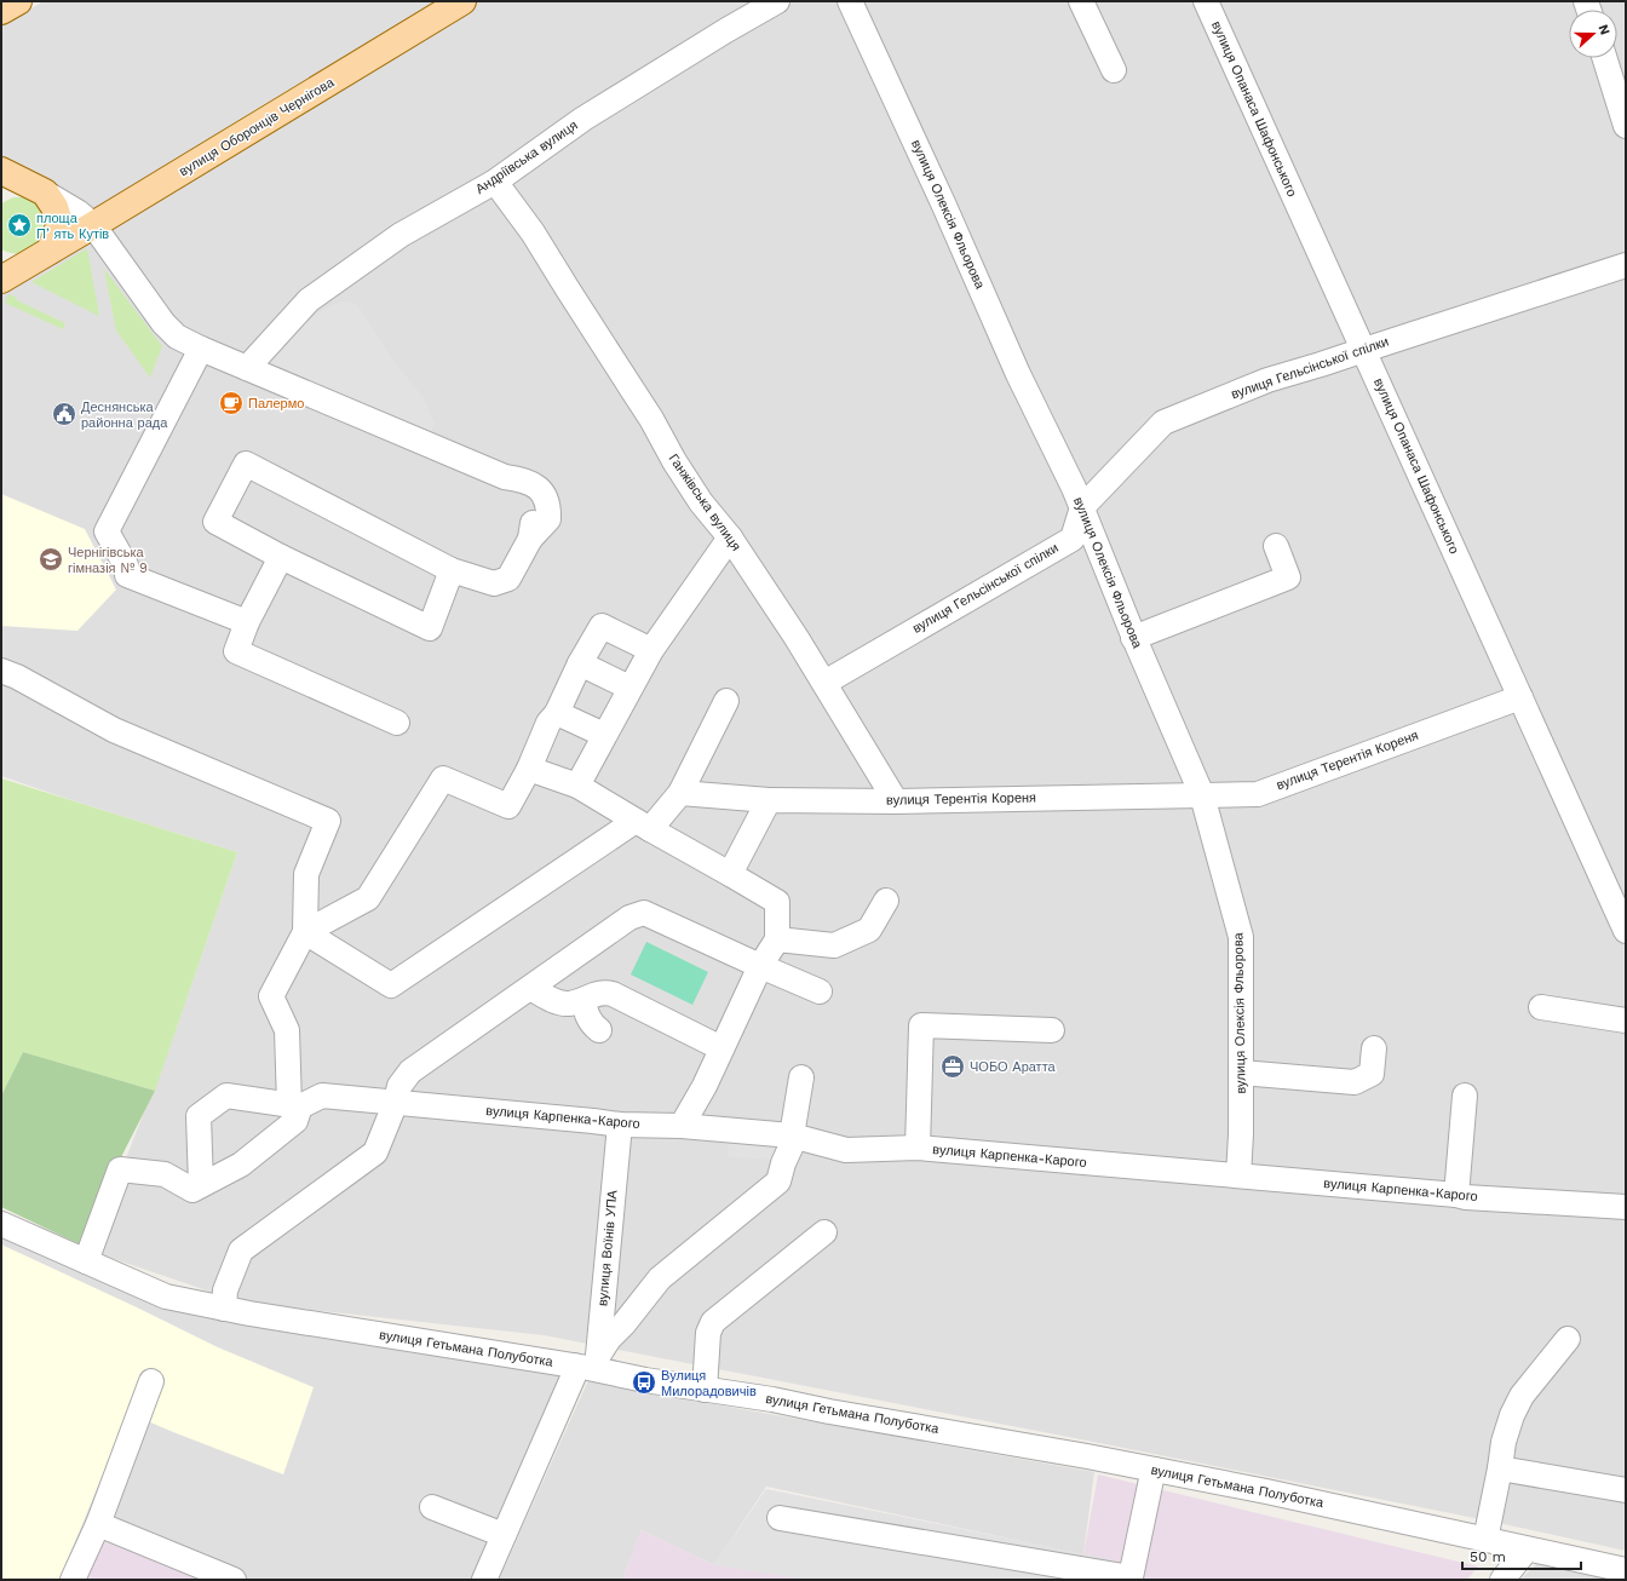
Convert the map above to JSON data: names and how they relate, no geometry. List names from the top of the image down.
{
  "streets": {
    "main road": ["вулиця Оборонців Чернігова"],
    "street": [
      "вулиця Опанаса Шафонського",
      "Андріївська вулиця",
      "вулиця Олексія Фльорова",
      "вулиця Гельсінської спілки",
      "Ганжівська вулиця",
      "вулиця Терентія Кореня",
      "вулиця Карпенка-Карого",
      "вулиця Воїнів УПА",
      "вулиця Гетьмана Полуботка"
    ]
  },
  "crossings": [
    ["вулиця Опанаса Шафонського", "вулиця Гельсінської спілки"],
    ["вулиця Опанаса Шафонського", "вулиця Терентія Кореня"],
    ["Андріївська вулиця", "Ганжівська вулиця"],
    ["вулиця Олексія Фльорова", "вулиця Гельсінської спілки"],
    ["вулиця Олексія Фльорова", "вулиця Терентія Кореня"],
    ["вулиця Олексія Фльорова", "вулиця Карпенка-Карого"],
    ["вулиця Гельсінської спілки", "Ганжівська вулиця"],
    ["Ганжівська вулиця", "вулиця Терентія Кореня"],
    ["вулиця Карпенка-Карого", "вулиця Воїнів УПА"],
    ["вулиця Воїнів УПА", "вулиця Гетьмана Полуботка"]
  ],
  "places": {
    "place": ["площа Пʼять Кутів"],
    "cafe": ["Палермо"],
    "public building": ["Деснянська районна рада"],
    "school or university": ["Чернігівська гімназія № 9"],
    "office": ["ЧОБО Аратта"],
    "bus stop": ["Вулиця Милорадовичів"]
  },
  "scale_bar": "50 m",
  "north": "right"
}
